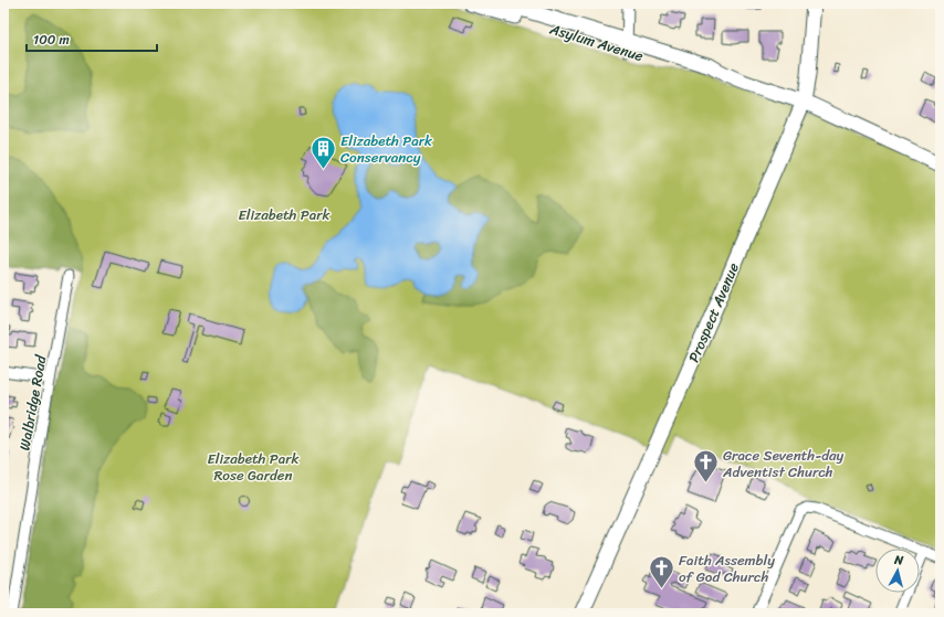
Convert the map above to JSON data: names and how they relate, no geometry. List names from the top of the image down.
{
  "streets": {
    "main road": ["Asylum Avenue", "Prospect Avenue"],
    "street": ["Walbridge Road"]
  },
  "crossings": [
    ["Asylum Avenue", "Prospect Avenue"]
  ],
  "parks": ["Elizabeth Park", "Elizabeth Park Rose Garden"],
  "places": {
    "building": ["Elizabeth Park Conservancy"],
    "church": ["Grace Seventh-day Adventist Church", "Faith Assembly of God Church"]
  },
  "scale_bar": "100 m",
  "north": "top"
}
